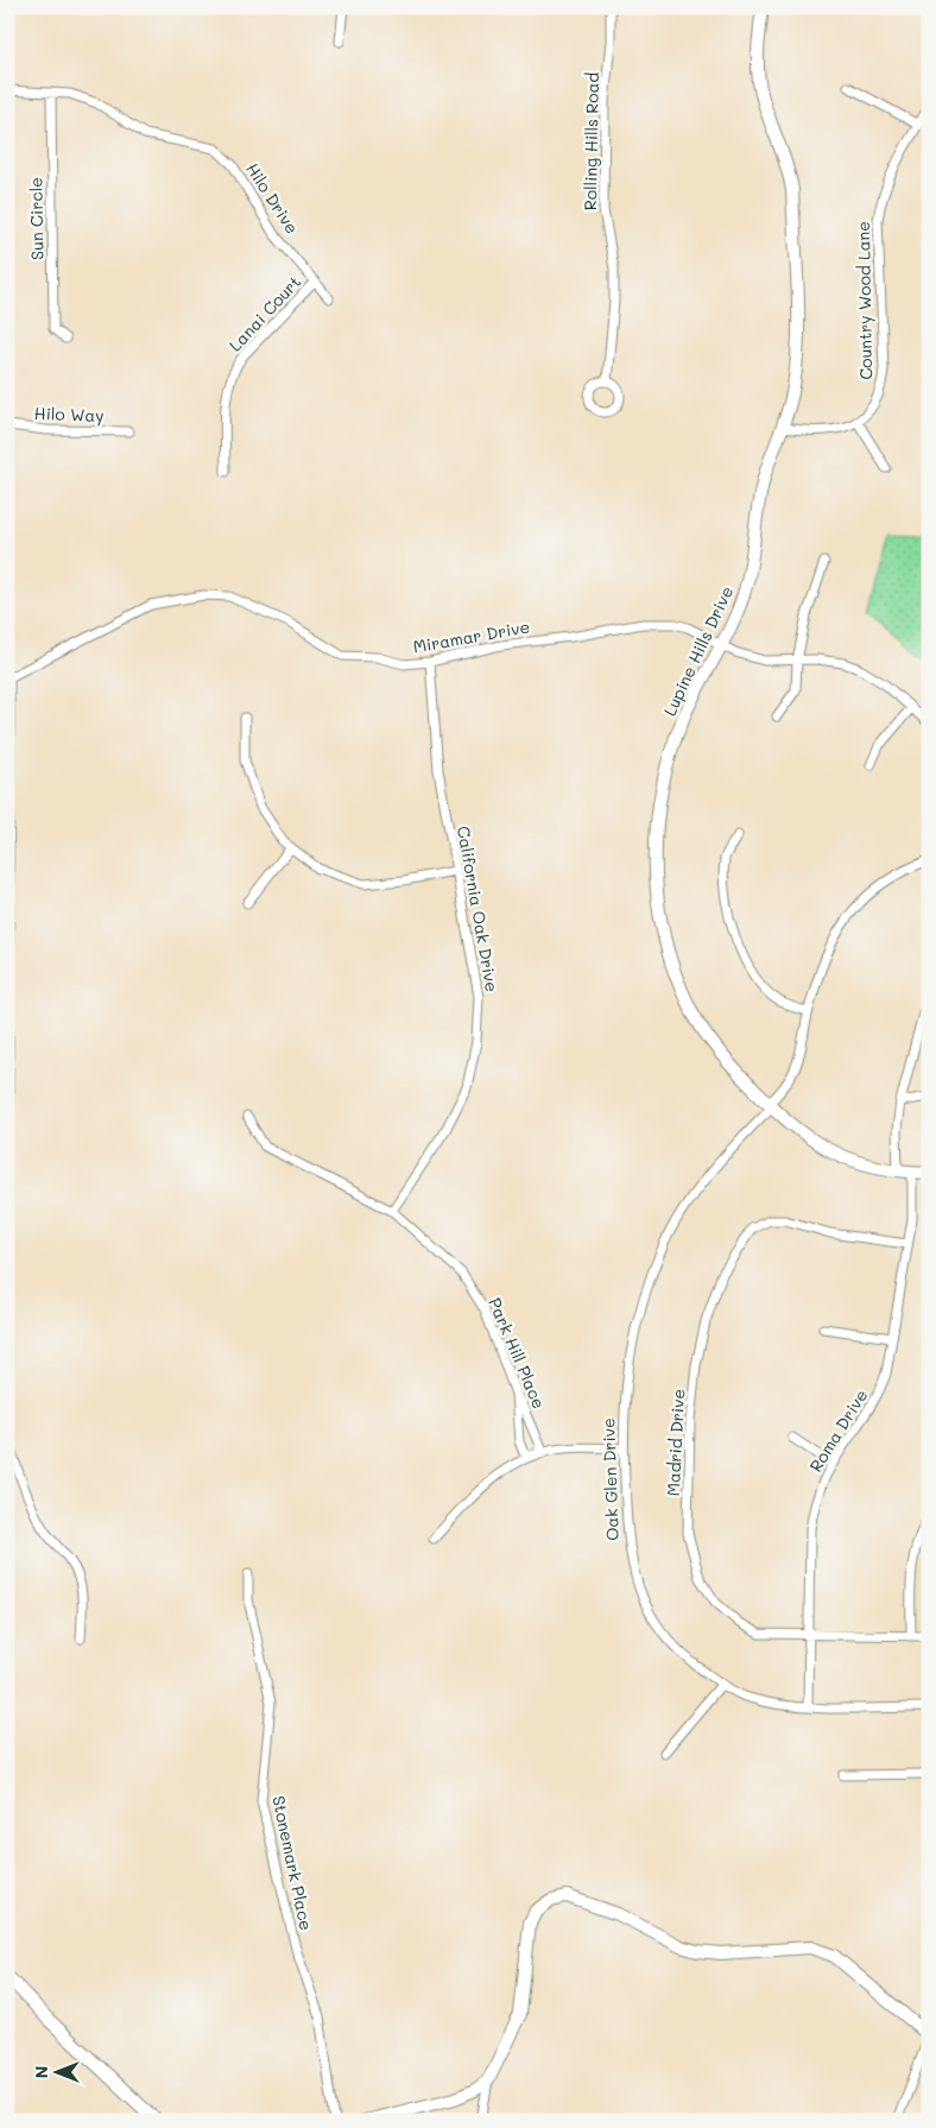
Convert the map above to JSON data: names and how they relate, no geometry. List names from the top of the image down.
{
  "streets": {
    "street": [
      "Rolling Hills Road",
      "Hilo Drive",
      "Sun Circle",
      "Country Wood Lane",
      "Lanai Court",
      "Hilo Way",
      "Miramar Drive",
      "Lupine Hills Drive",
      "California Oak Drive",
      "Park Hill Place",
      "Roma Drive",
      "Madrid Drive",
      "Oak Glen Drive",
      "Stonemark Place"
    ]
  },
  "crossings": [
    ["Hilo Drive", "Sun Circle"],
    ["Hilo Drive", "Lanai Court"],
    ["Miramar Drive", "Lupine Hills Drive"],
    ["Miramar Drive", "California Oak Drive"],
    ["Lupine Hills Drive", "Roma Drive"],
    ["Lupine Hills Drive", "Oak Glen Drive"],
    ["California Oak Drive", "Park Hill Place"],
    ["Roma Drive", "Madrid Drive"],
    ["Roma Drive", "Oak Glen Drive"]
  ],
  "north": "left"
}
